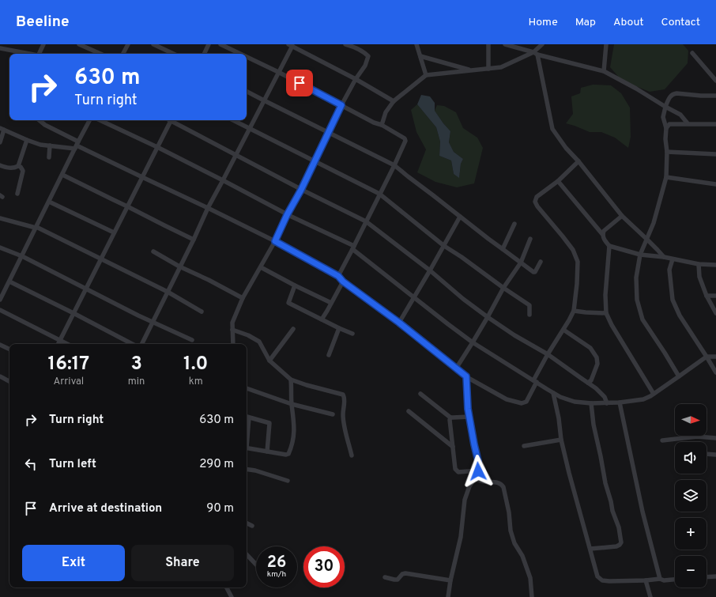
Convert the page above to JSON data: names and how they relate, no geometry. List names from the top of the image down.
{
  "north": "right",
  "page": {
    "header": "Beeline",
    "nav": [
      "Home",
      "Map",
      "About",
      "Contact"
    ],
    "turn": ["630 m", "Turn right"],
    "eta": [
      "16:17",
      "Arrival",
      "3",
      "min",
      "1.0",
      "km"
    ],
    "list": [
      {
        "name": "Turn right",
        "value": "630 m"
      },
      {
        "name": "Turn left",
        "value": "290 m"
      },
      {
        "name": "Arrive at destination",
        "value": "90 m"
      }
    ],
    "map_buttons": ["+", "−"],
    "buttons": ["Exit", "Share"],
    "speed": "26 km/h",
    "limit": "30"
  }
}
